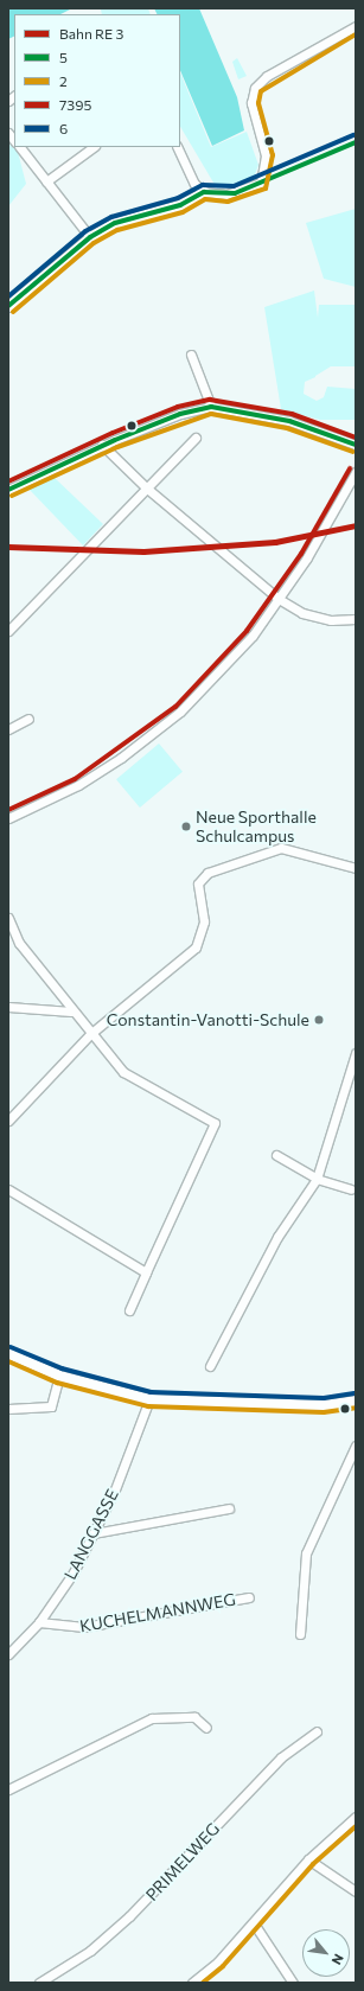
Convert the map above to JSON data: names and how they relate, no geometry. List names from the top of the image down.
{
  "streets": {
    "street": ["LANGGASSE", "KUCHELMANNWEG", "PRIMELWEG"]
  },
  "crossings": [
    ["LANGGASSE", "KUCHELMANNWEG"]
  ],
  "places": ["Neue Sporthalle Schulcampus", "Constantin-Vanotti-Schule"],
  "lines": [
    "transit line 2",
    "transit line 6",
    "transit line 5",
    "transit line 7395"
  ],
  "legend": [
    "Bahn RE 3",
    "5",
    "2",
    "7395",
    "6"
  ],
  "north": "bottom right"
}
